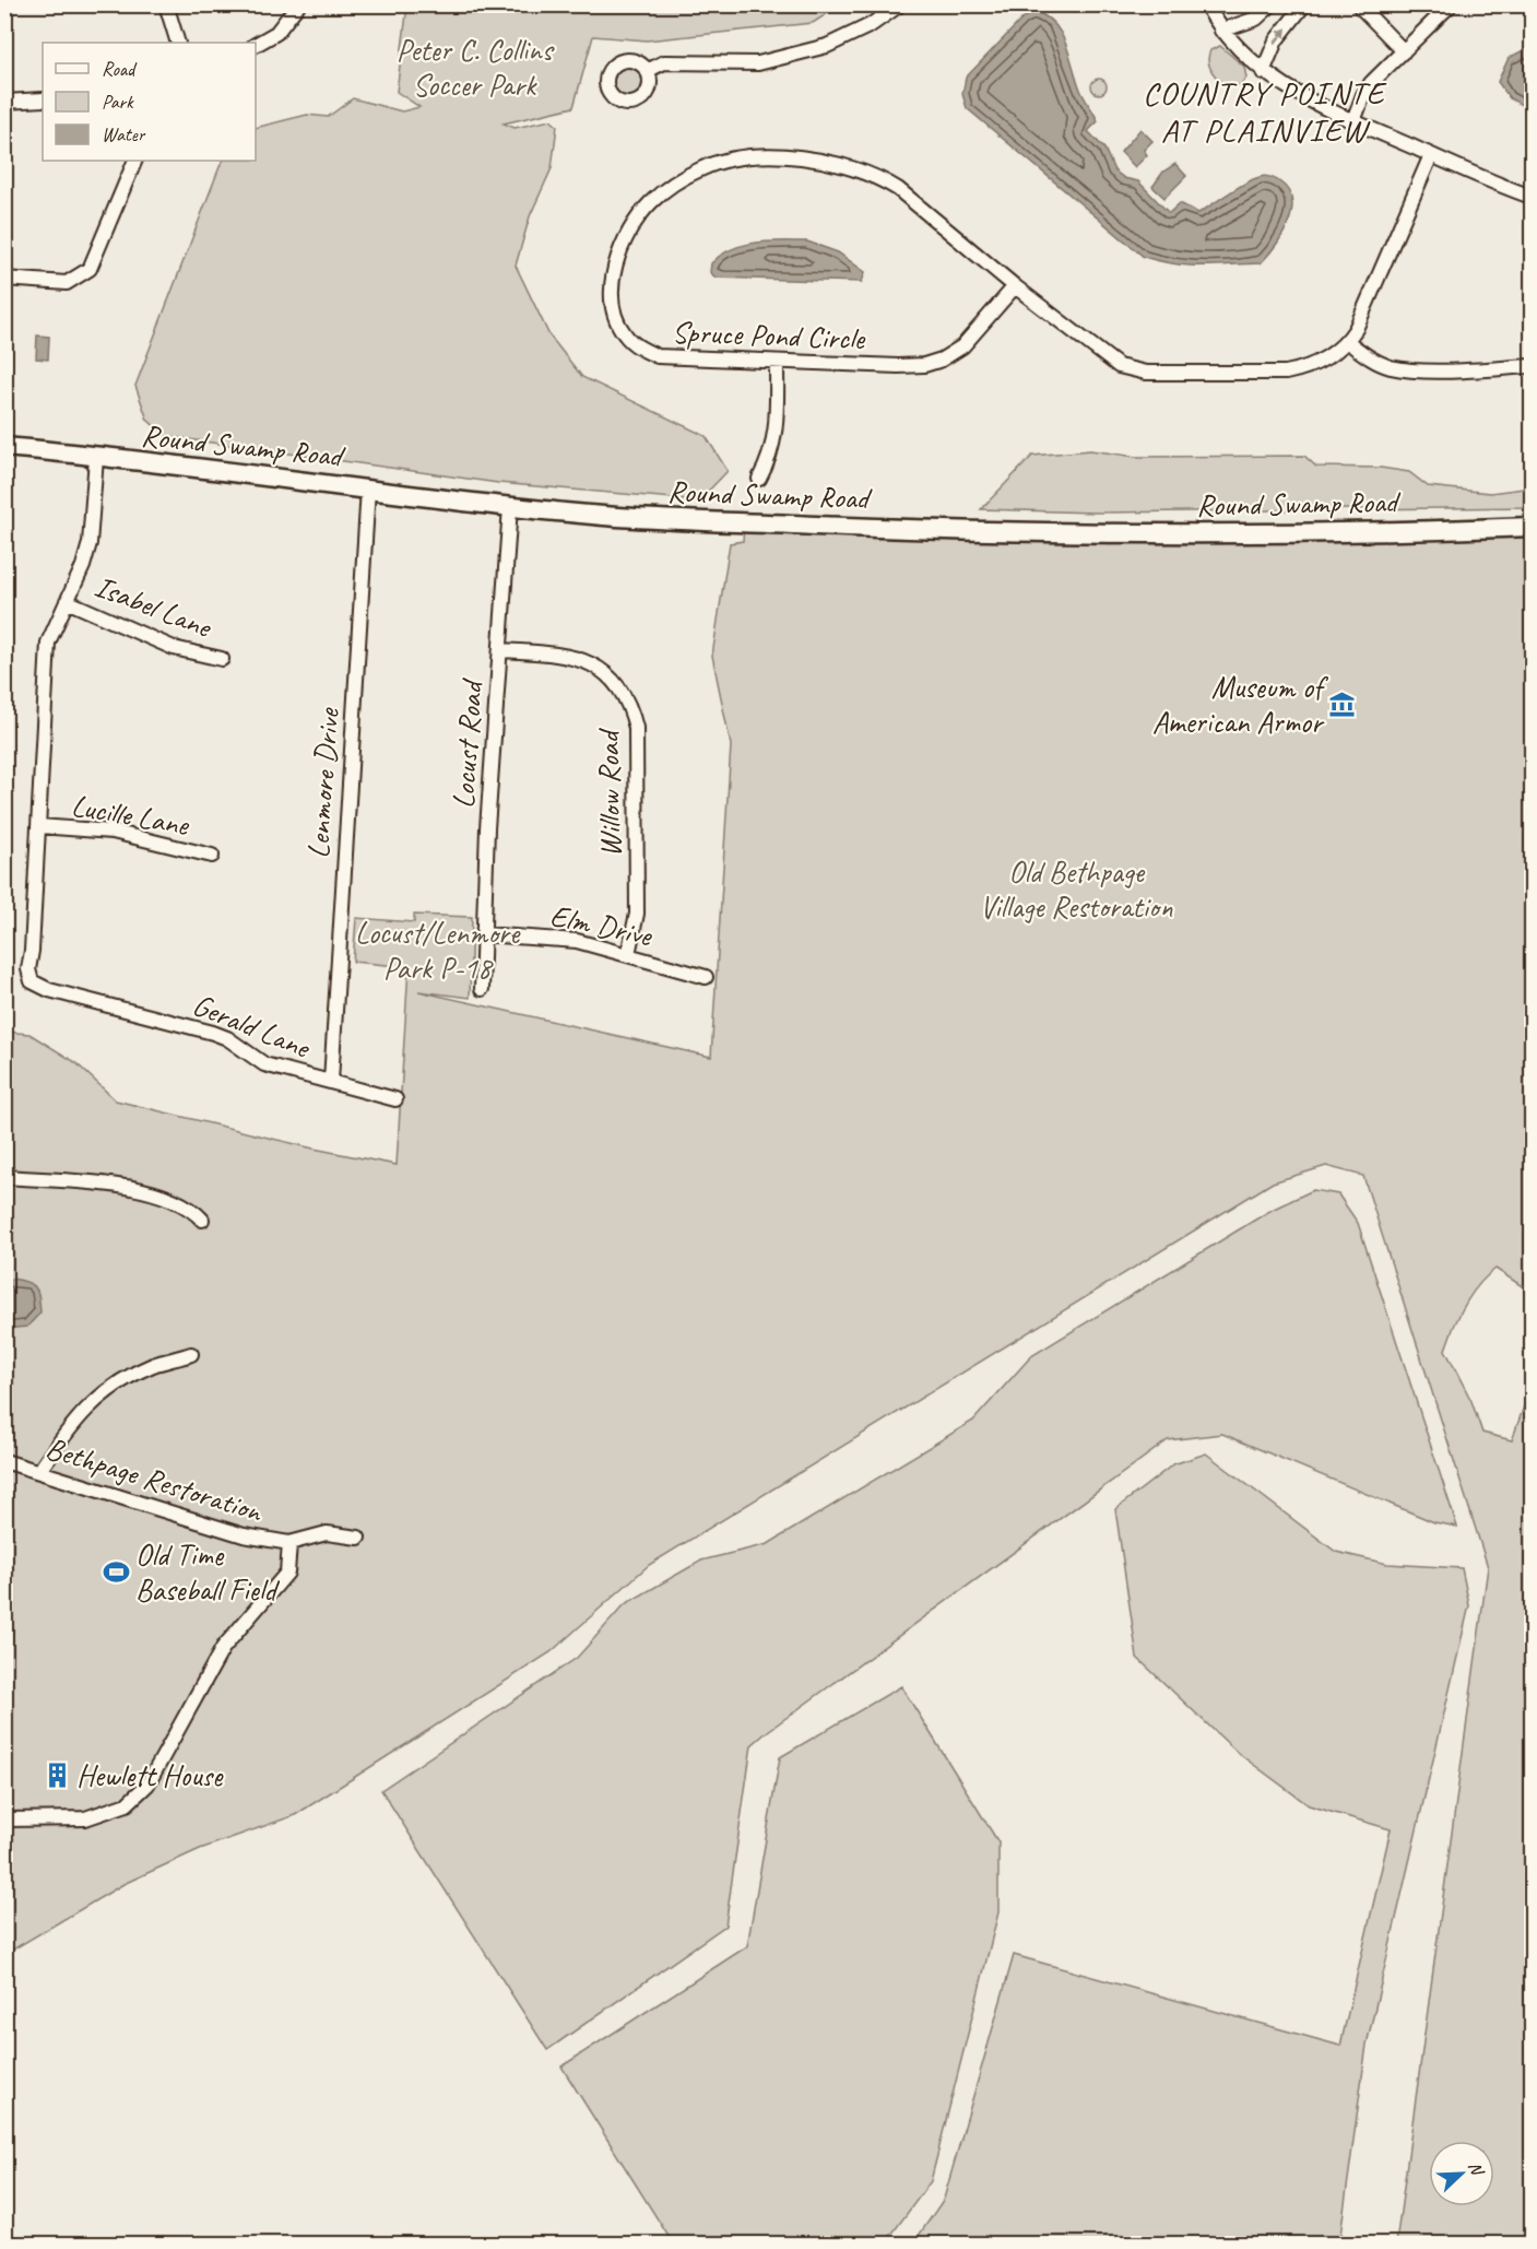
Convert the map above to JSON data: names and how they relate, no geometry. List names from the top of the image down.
{
  "streets": {
    "main road": ["Round Swamp Road"],
    "street": [
      "Spruce Pond Circle",
      "Isabel Lane",
      "Locust Road",
      "Lenmore Drive",
      "Willow Road",
      "Lucille Lane",
      "Elm Drive",
      "Gerald Lane",
      "Bethpage Restoration"
    ]
  },
  "crossings": [
    ["Round Swamp Road", "Locust Road"],
    ["Round Swamp Road", "Lenmore Drive"],
    ["Locust Road", "Willow Road"],
    ["Locust Road", "Elm Drive"],
    ["Lenmore Drive", "Gerald Lane"],
    ["Willow Road", "Elm Drive"],
    ["Lucille Lane", "Gerald Lane"]
  ],
  "districts": ["COUNTRY POINTE AT PLAINVIEW"],
  "parks": ["Peter C. Collins Soccer Park", "Old Bethpage Village Restoration", "Locust/Lenmore Park P-18"],
  "places": {
    "museum": ["Museum of American Armor"],
    "sports": ["Old Time Baseball Field"],
    "building": ["Hewlett House"]
  },
  "legend": ["Road", "Park", "Water"],
  "north": "top right"
}
